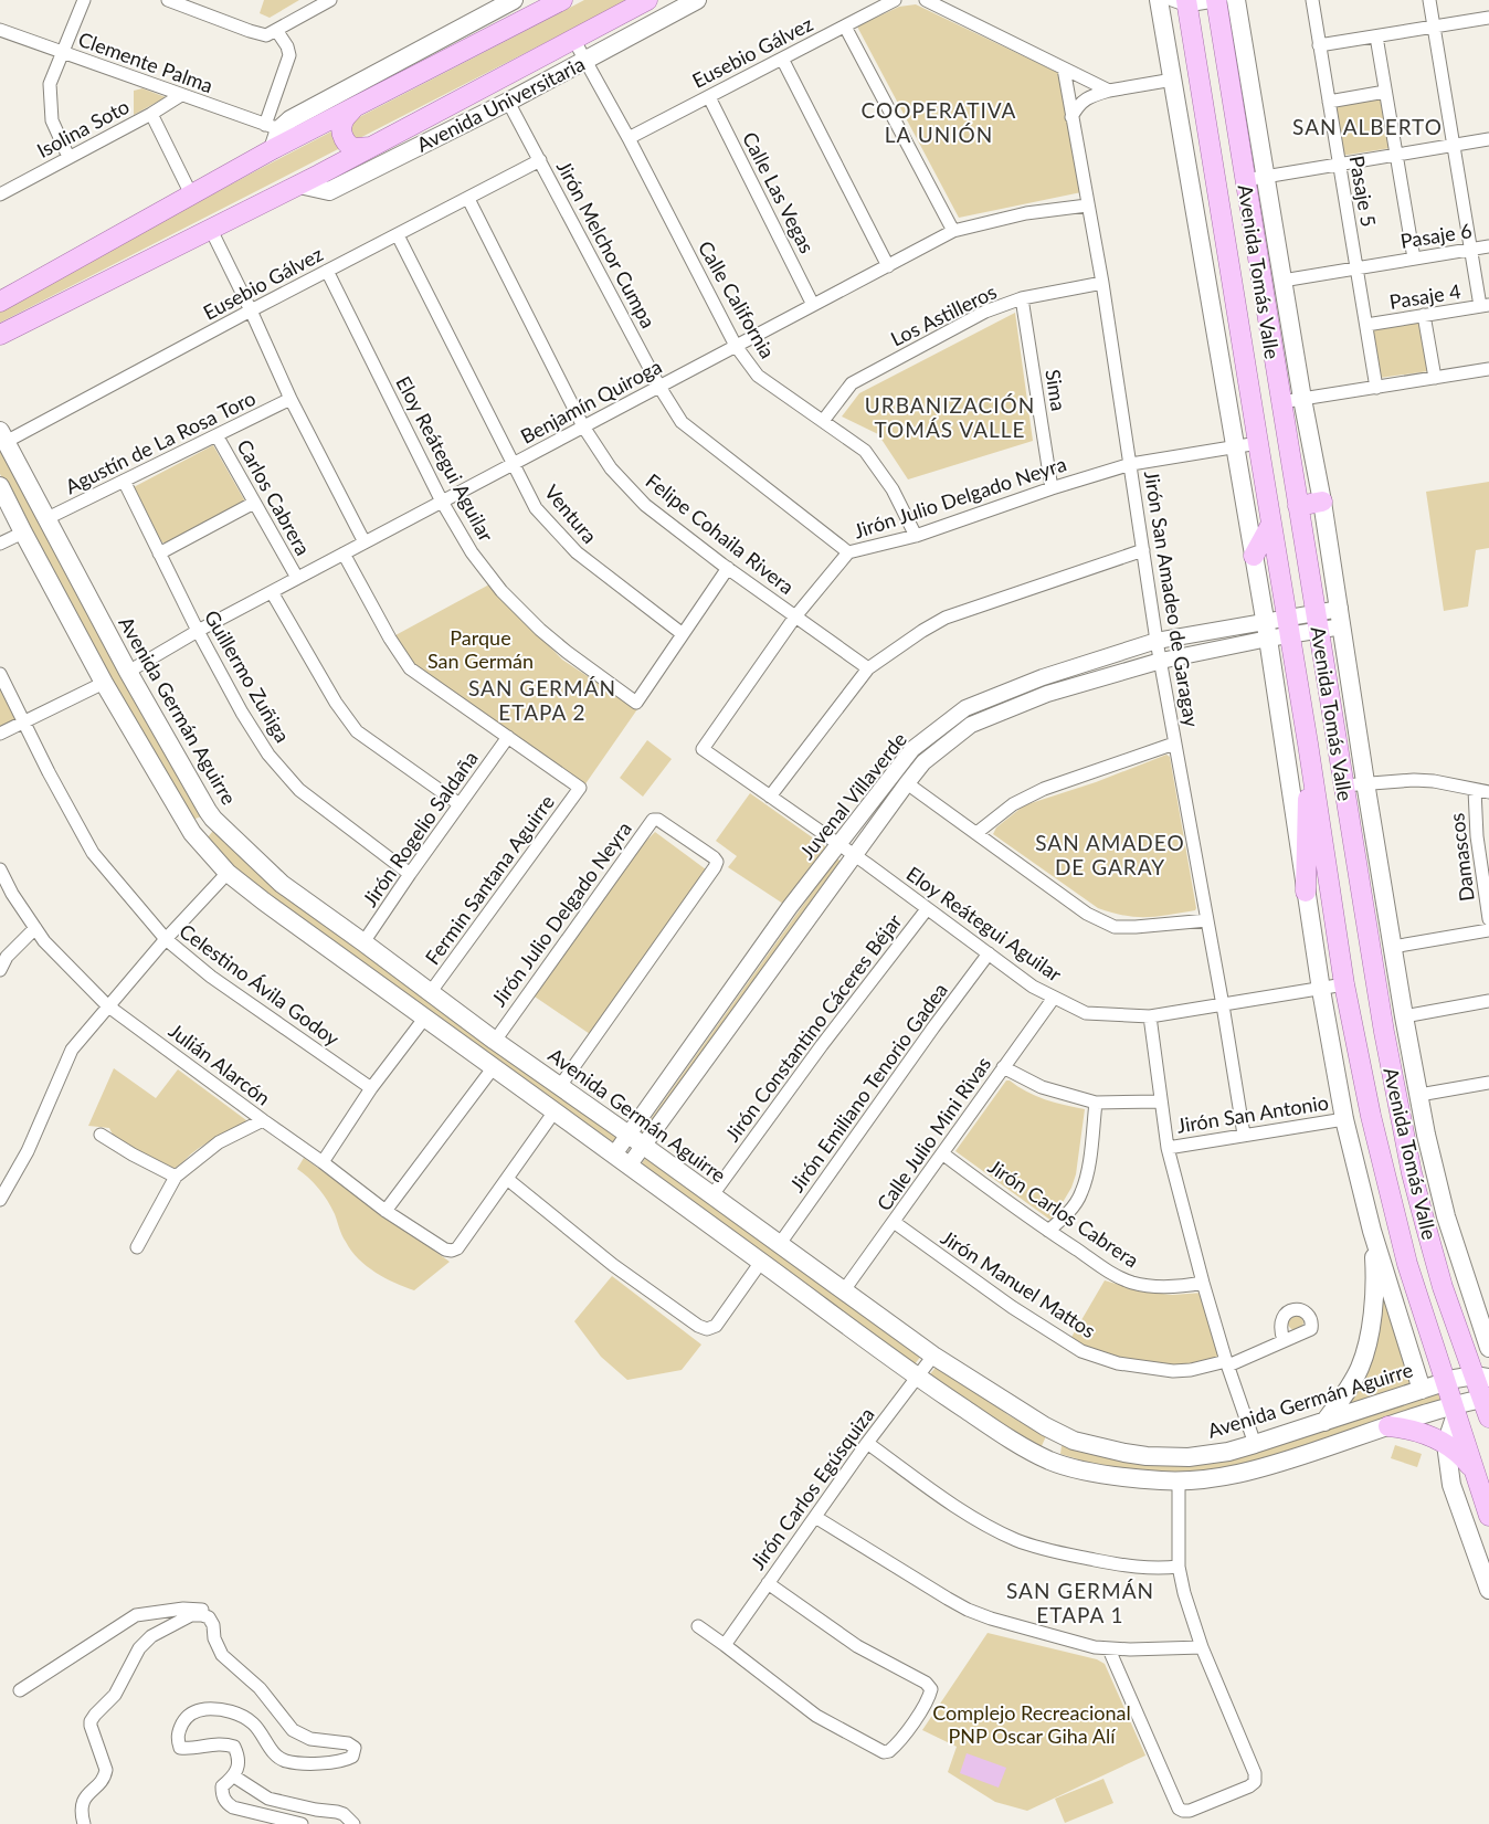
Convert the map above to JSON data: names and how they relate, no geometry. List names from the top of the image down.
{
  "streets": {
    "main road": ["Avenida Universitaria", "Avenida Tomás Valle", "Avenida Germán Aguirre"],
    "street": [
      "Eusebio Gálvez",
      "Clemente Palma",
      "Isolina Soto",
      "Pasaje 5",
      "Calle Las Vegas",
      "Pasaje 6",
      "Jirón Melchor Cumpa",
      "Pasaje 4",
      "Calle California",
      "Los Astilleros",
      "Sima",
      "Benjamín Quiroga",
      "Agustín de La Rosa Toro",
      "Eloy Reátegui Aguilar",
      "Carlos Cabrera",
      "Jirón Julio Delgado Neyra",
      "Ventura",
      "Felipe Cohaila Rivera",
      "Jirón San Amadeo de Garagay",
      "Guillermo Zuñiga",
      "Juvenal Villaverde",
      "Jirón Rogelio Saldaña",
      "Damascos",
      "Fermin Santana Aguirre",
      "Celestino Ávila Godoy",
      "Jirón Constantino Cáceres Béjar",
      "Julián Alarcón",
      "Jirón Emiliano Tenorio Gadea",
      "Jirón San Antonio",
      "Calle Julio Mini Rivas",
      "Jirón Carlos Cabrera",
      "Jirón Manuel Mattos",
      "Jirón Carlos Egúsquiza"
    ]
  },
  "crossings": [
    ["Eusebio Gálvez", "Calle Las Vegas"],
    ["Eusebio Gálvez", "Jirón Melchor Cumpa"],
    ["Eusebio Gálvez", "Calle California"],
    ["Eusebio Gálvez", "Eloy Reátegui Aguilar"],
    ["Eusebio Gálvez", "Ventura"],
    ["Eusebio Gálvez", "Felipe Cohaila Rivera"],
    ["Eusebio Gálvez", "Avenida Germán Aguirre"],
    ["Clemente Palma", "Isolina Soto"],
    ["Avenida Universitaria", "Jirón Melchor Cumpa"],
    ["Avenida Universitaria", "Calle California"],
    ["Pasaje 5", "Pasaje 6"],
    ["Pasaje 5", "Pasaje 4"],
    ["Calle Las Vegas", "Benjamín Quiroga"],
    ["Pasaje 6", "Avenida Tomás Valle"],
    ["Jirón Melchor Cumpa", "Benjamín Quiroga"],
    ["Jirón Melchor Cumpa", "Jirón Julio Delgado Neyra"],
    ["Avenida Tomás Valle", "Eloy Reátegui Aguilar"],
    ["Avenida Tomás Valle", "Jirón Julio Delgado Neyra"],
    ["Avenida Tomás Valle", "Avenida Germán Aguirre"],
    ["Avenida Tomás Valle", "Juvenal Villaverde"],
    ["Calle California", "Los Astilleros"],
    ["Calle California", "Benjamín Quiroga"],
    ["Calle California", "Jirón Julio Delgado Neyra"],
    ["Los Astilleros", "Sima"],
    ["Los Astilleros", "Jirón San Amadeo de Garagay"],
    ["Sima", "Jirón Julio Delgado Neyra"],
    ["Benjamín Quiroga", "Eloy Reátegui Aguilar"],
    ["Benjamín Quiroga", "Carlos Cabrera"],
    ["Benjamín Quiroga", "Ventura"],
    ["Benjamín Quiroga", "Felipe Cohaila Rivera"],
    ["Benjamín Quiroga", "Jirón San Amadeo de Garagay"],
    ["Benjamín Quiroga", "Guillermo Zuñiga"],
    ["Benjamín Quiroga", "Avenida Germán Aguirre"],
    ["Agustín de La Rosa Toro", "Carlos Cabrera"],
    ["Agustín de La Rosa Toro", "Guillermo Zuñiga"],
    ["Agustín de La Rosa Toro", "Avenida Germán Aguirre"],
    ["Eloy Reátegui Aguilar", "Jirón Julio Delgado Neyra"],
    ["Eloy Reátegui Aguilar", "Ventura"],
    ["Eloy Reátegui Aguilar", "Jirón San Amadeo de Garagay"],
    ["Eloy Reátegui Aguilar", "Juvenal Villaverde"],
    ["Eloy Reátegui Aguilar", "Jirón Constantino Cáceres Béjar"],
    ["Eloy Reátegui Aguilar", "Jirón Emiliano Tenorio Gadea"],
    ["Eloy Reátegui Aguilar", "Calle Julio Mini Rivas"],
    ["Jirón Julio Delgado Neyra", "Felipe Cohaila Rivera"],
    ["Jirón Julio Delgado Neyra", "Jirón San Amadeo de Garagay"],
    ["Jirón Julio Delgado Neyra", "Avenida Germán Aguirre"],
    ["Jirón San Amadeo de Garagay", "Juvenal Villaverde"],
    ["Jirón San Amadeo de Garagay", "Jirón San Antonio"],
    ["Guillermo Zuñiga", "Jirón Rogelio Saldaña"],
    ["Avenida Germán Aguirre", "Juvenal Villaverde"],
    ["Avenida Germán Aguirre", "Jirón Rogelio Saldaña"],
    ["Avenida Germán Aguirre", "Fermin Santana Aguirre"],
    ["Avenida Germán Aguirre", "Jirón Constantino Cáceres Béjar"],
    ["Avenida Germán Aguirre", "Jirón Emiliano Tenorio Gadea"],
    ["Avenida Germán Aguirre", "Calle Julio Mini Rivas"],
    ["Avenida Germán Aguirre", "Jirón Carlos Egúsquiza"],
    ["Jirón Rogelio Saldaña", "Fermin Santana Aguirre"],
    ["Calle Julio Mini Rivas", "Jirón Carlos Cabrera"],
    ["Calle Julio Mini Rivas", "Jirón Manuel Mattos"]
  ],
  "districts": [
    "COOPERATIVA LA UNIÓN",
    "SAN ALBERTO",
    "URBANIZACIÓN TOMÁS VALLE",
    "SAN GERMÁN ETAPA 2",
    "SAN AMADEO DE GARAY",
    "SAN GERMÁN ETAPA 1"
  ],
  "parks": ["Parque San Germán", "Complejo Recreacional PNP Oscar Giha Alí"]
}
